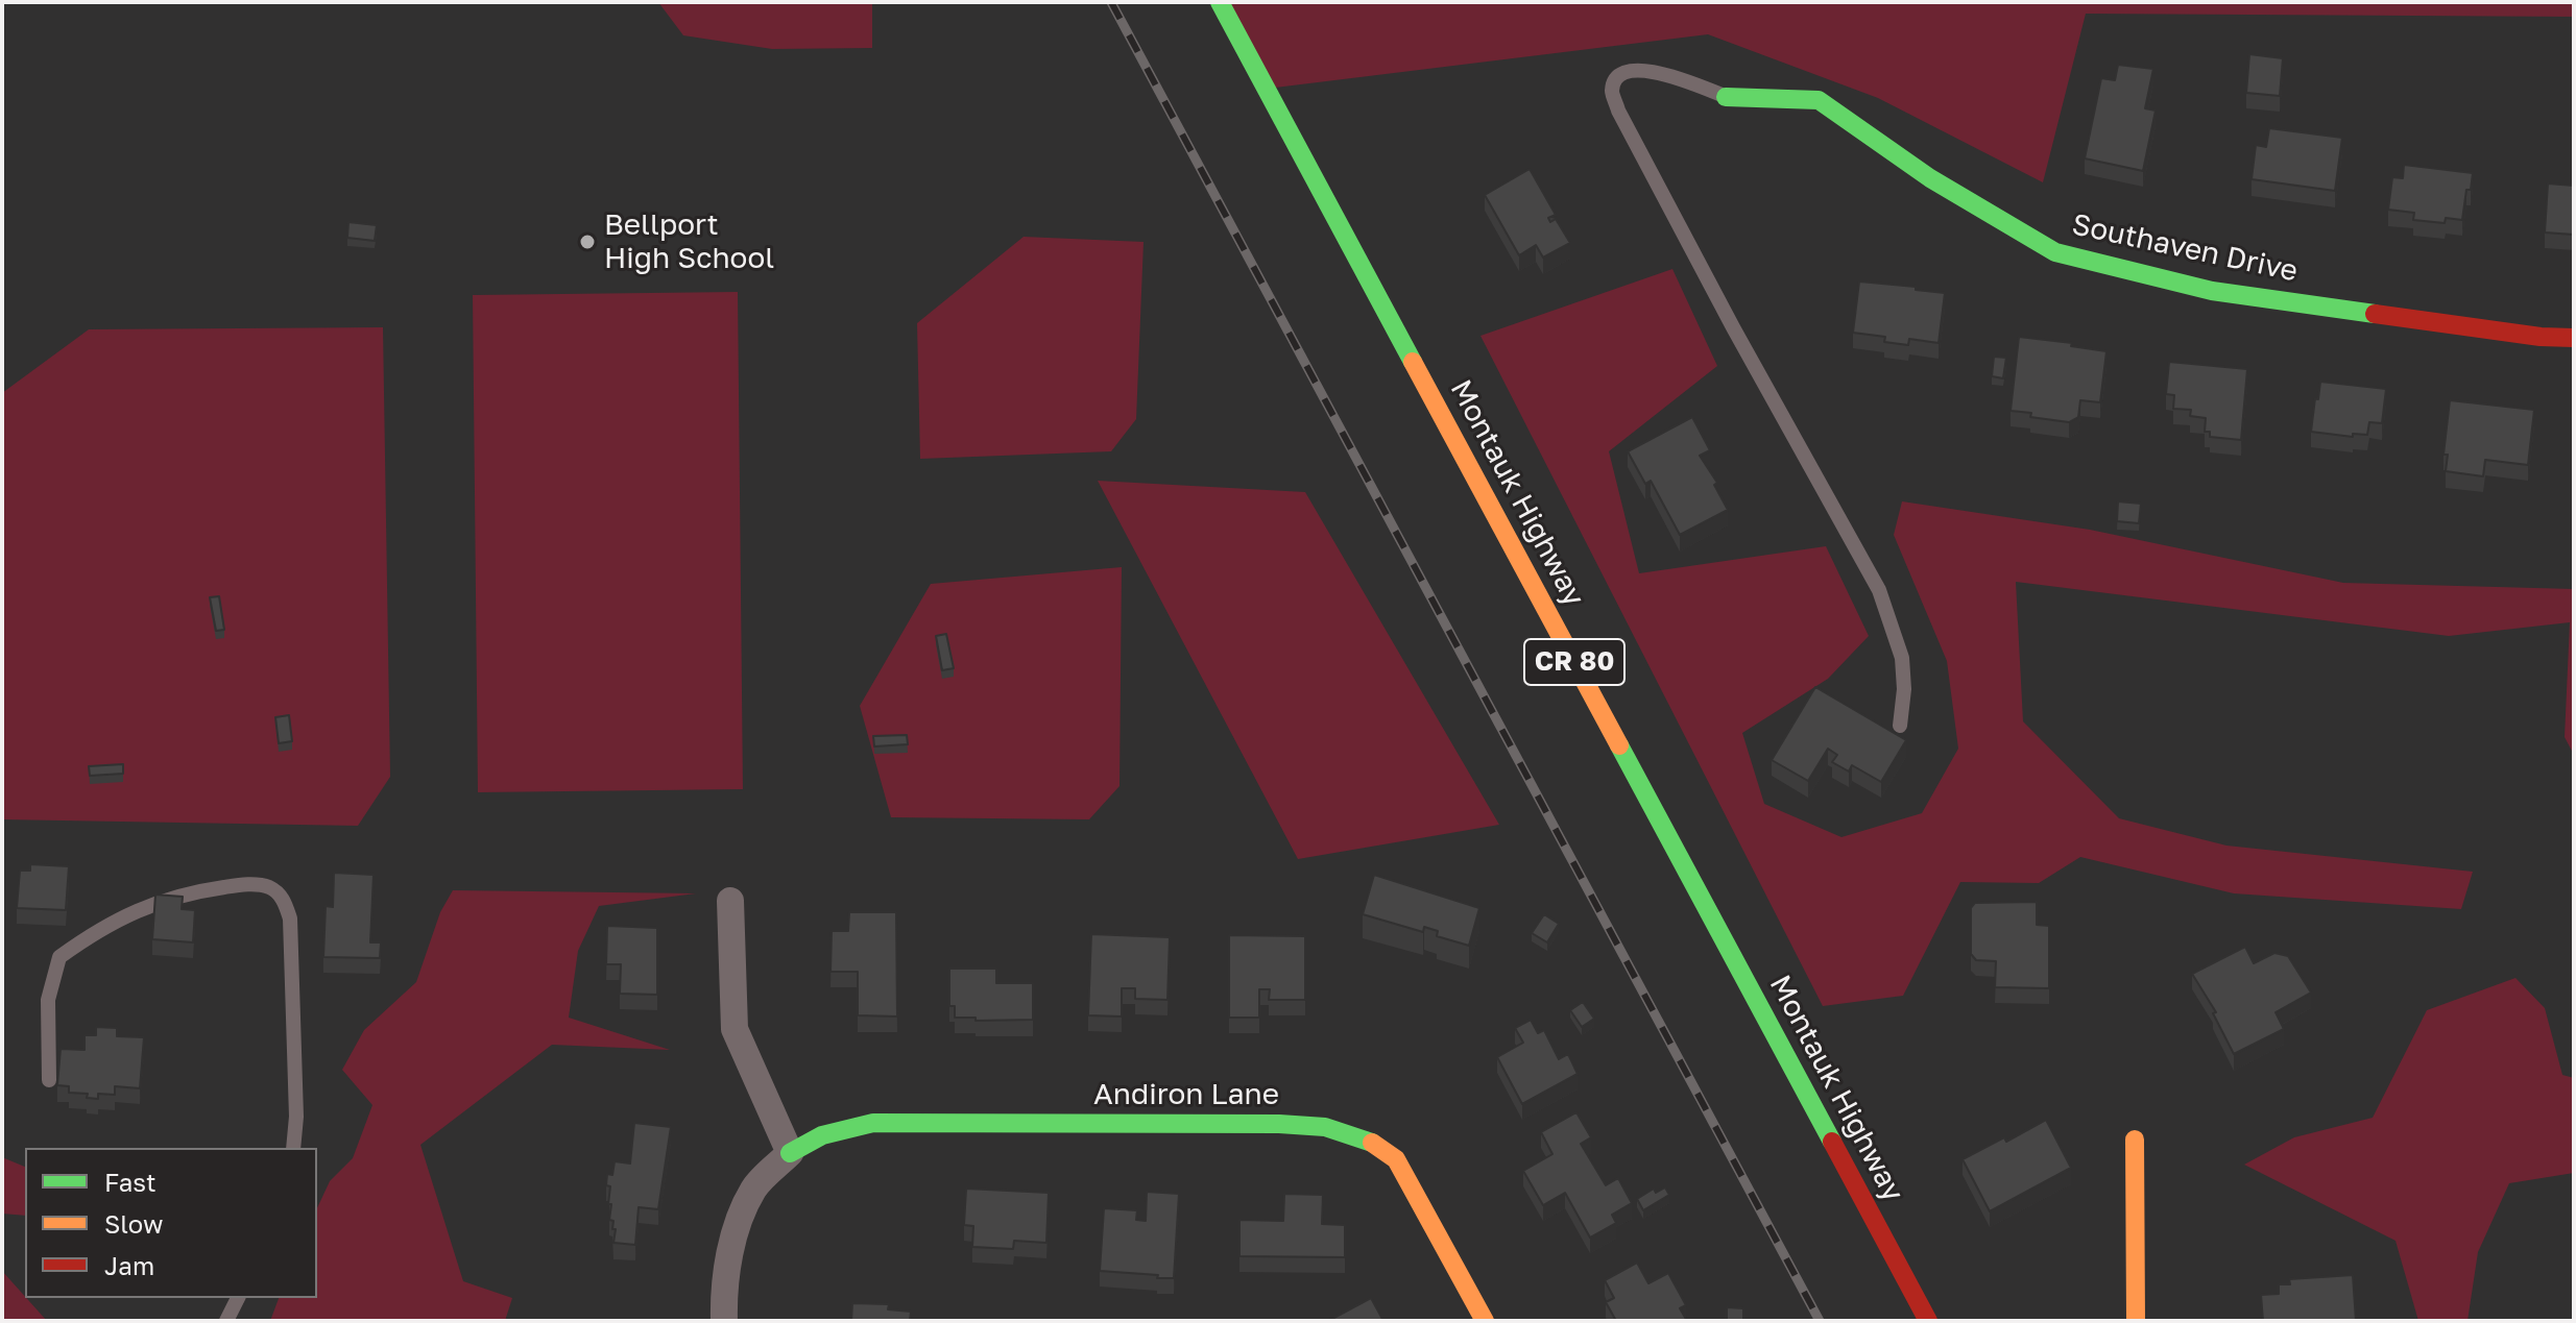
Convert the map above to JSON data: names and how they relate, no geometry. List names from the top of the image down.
{
  "streets": {
    "street": [
      "Southaven Drive",
      "Montauk Highway",
      "CR 80",
      "Andiron Lane"
    ]
  },
  "places": ["Bellport High School"],
  "legend": ["Fast", "Slow", "Jam"]
}
